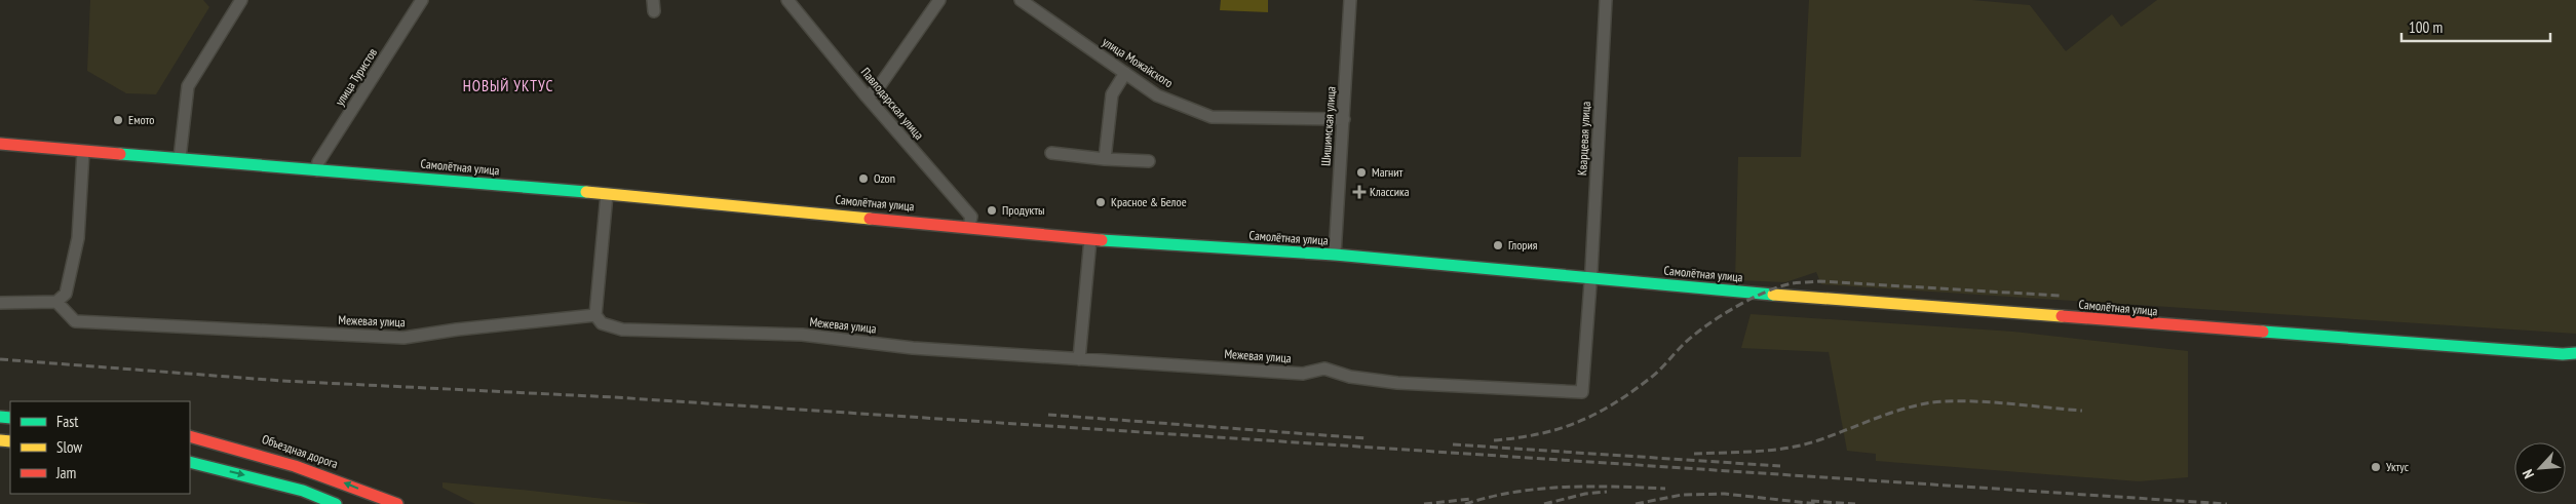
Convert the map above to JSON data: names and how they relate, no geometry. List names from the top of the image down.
{
  "streets": {
    "main road": ["Самолётная улица", "Объездная дорога"],
    "street": [
      "улица Можайского",
      "улица Туристов",
      "Павлодарская улица",
      "Шишимская улица",
      "Кварцевая улица",
      "Межевая улица"
    ]
  },
  "crossings": [
    ["улица Можайского", "Шишимская улица"],
    ["улица Туристов", "Самолётная улица"],
    ["Павлодарская улица", "Самолётная улица"],
    ["Шишимская улица", "Самолётная улица"],
    ["Кварцевая улица", "Самолётная улица"],
    ["Кварцевая улица", "Межевая улица"],
    ["Самолётная улица", "Межевая улица"]
  ],
  "districts": ["НОВЫЙ УКТУС"],
  "places": {
    "other": [
      "Емото",
      "Магнит",
      "Ozon",
      "Красное & Белое",
      "Продукты",
      "Глория",
      "Уктус"
    ],
    "health": ["Классика"]
  },
  "legend": ["Fast", "Slow", "Jam"],
  "scale_bar": "100 m",
  "north": "bottom left"
}
